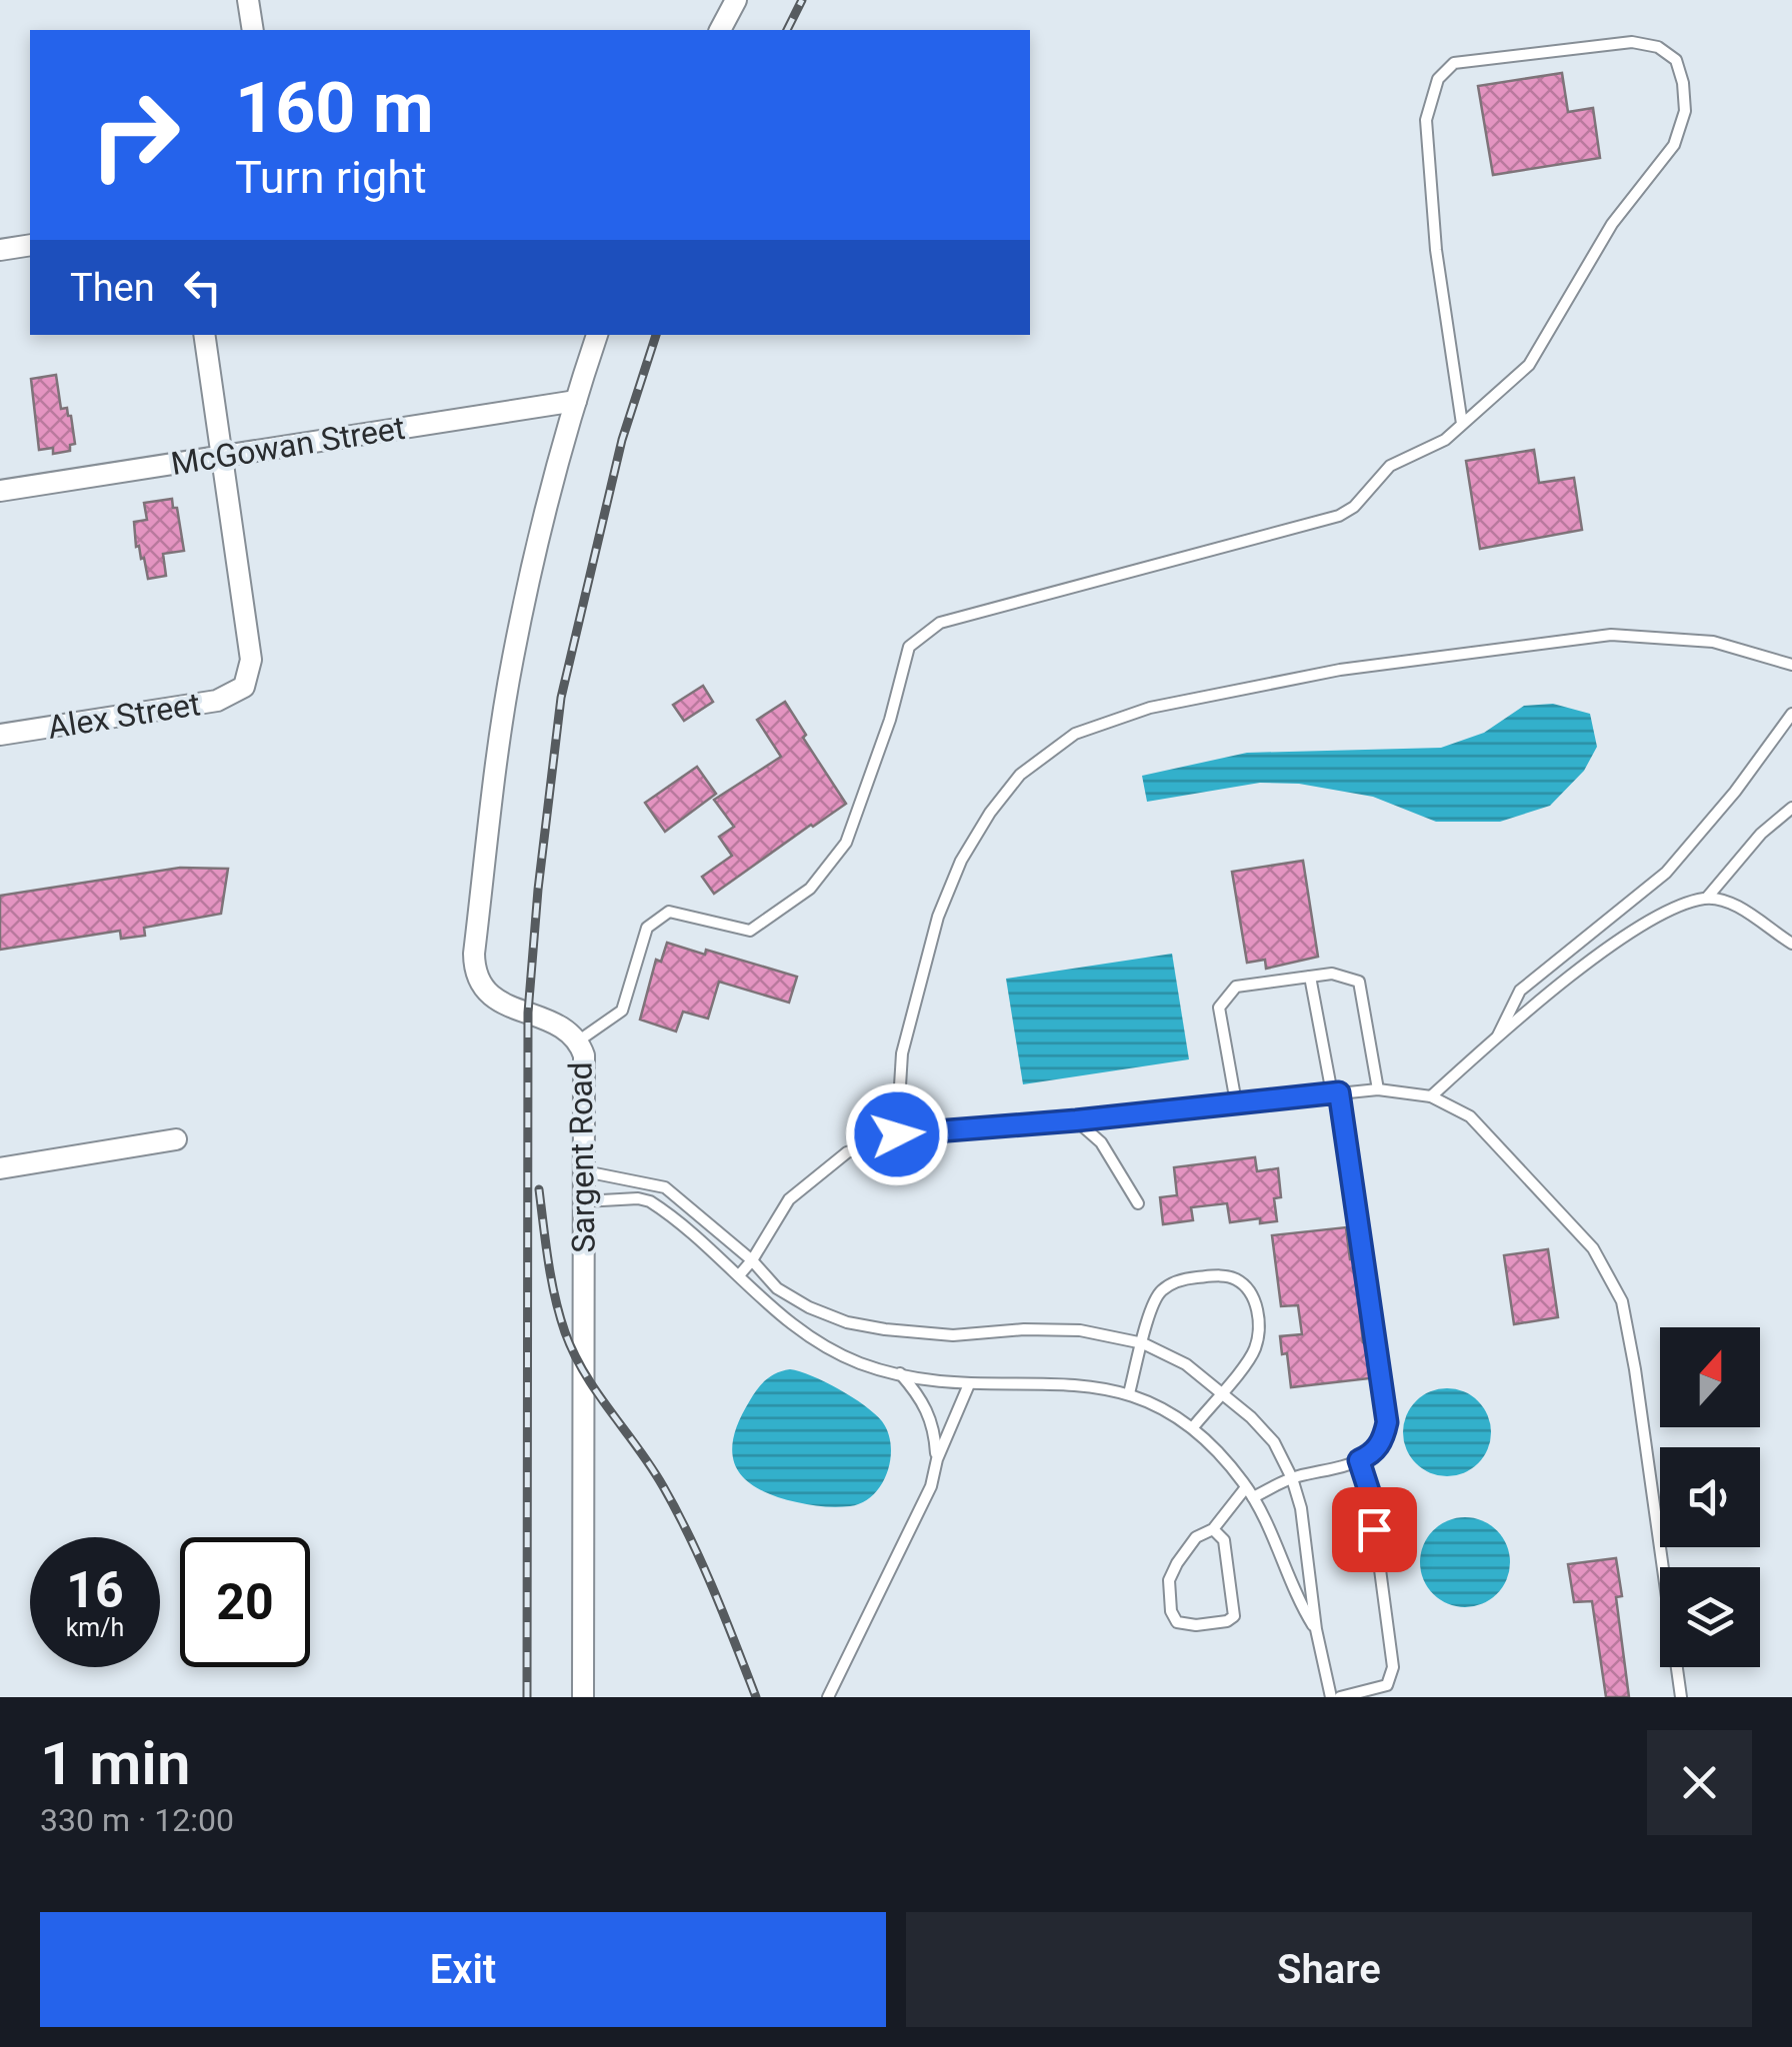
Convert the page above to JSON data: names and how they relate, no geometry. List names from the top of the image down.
{
  "streets": {
    "street": ["McGowan Street", "Alex Street", "Sargent Road"]
  },
  "crossings": [
    ["McGowan Street", "Alex Street"],
    ["McGowan Street", "Sargent Road"]
  ],
  "north": "top",
  "page": {
    "turn": ["160 m", "Turn right"],
    "then": "Then",
    "speed": "16 km/h",
    "limit": "20",
    "heading": ["1 min", "330 m · 12:00"],
    "buttons": ["Exit", "Share"]
  }
}
